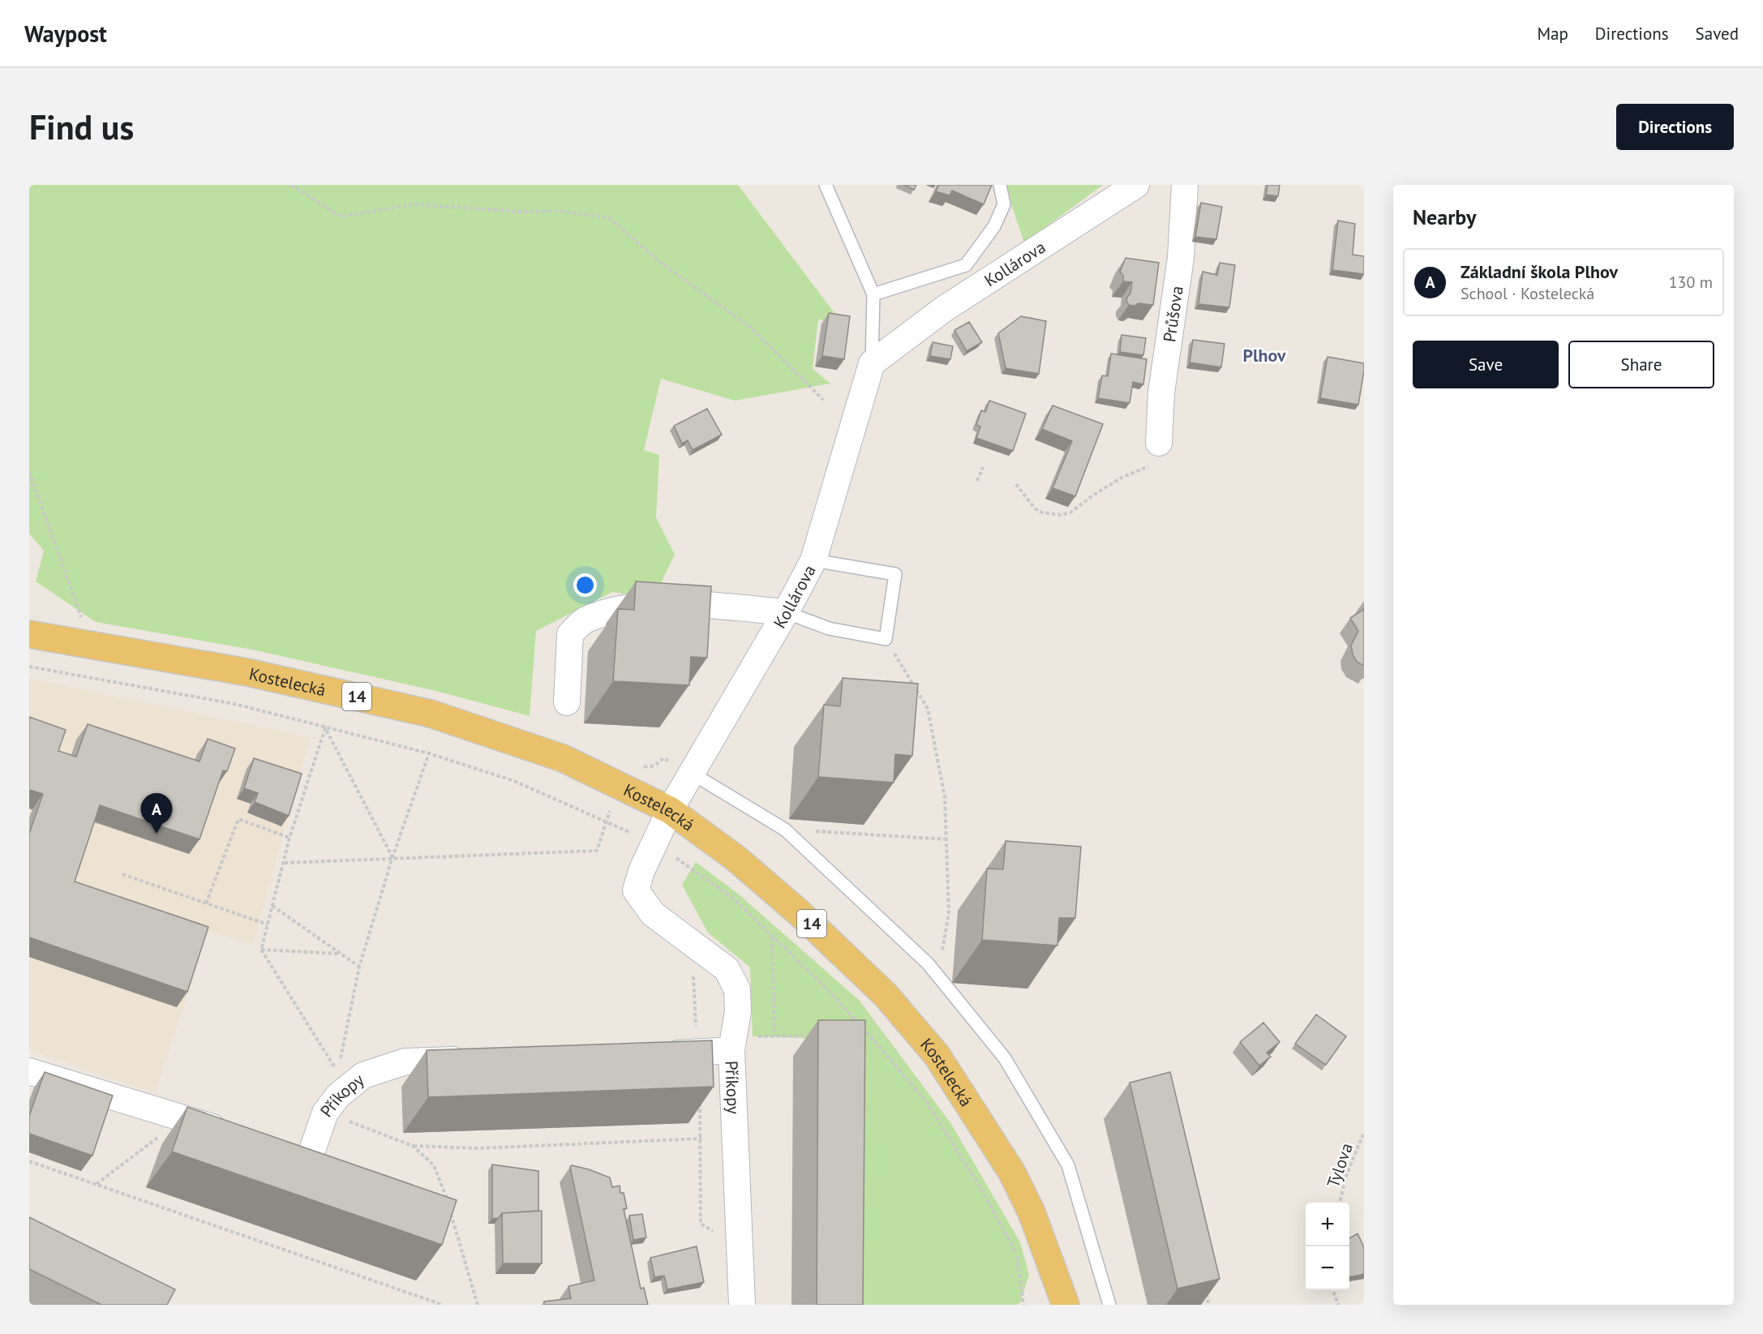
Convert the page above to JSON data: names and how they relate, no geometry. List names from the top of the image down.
{
  "streets": {
    "main road": ["Kostelecká", "14"],
    "street": ["Kollárova", "Průšova", "Příkopy"],
    "path": ["Tylova"]
  },
  "crossings": [
    ["Kollárova", "Kostelecká"]
  ],
  "districts": ["Plhov"],
  "page": {
    "header": "Waypost",
    "nav": ["Map", "Directions", "Saved"],
    "buttons": [
      "Directions",
      ["Save", "Share"]
    ],
    "title": "Find us",
    "heading": "Nearby",
    "list": [
      {
        "mark": "A",
        "name": "Základní škola Plhov",
        "note": "School · Kostelecká",
        "value": "130 m"
      }
    ],
    "pins": "A",
    "map_buttons": ["+", "−"]
  }
}
